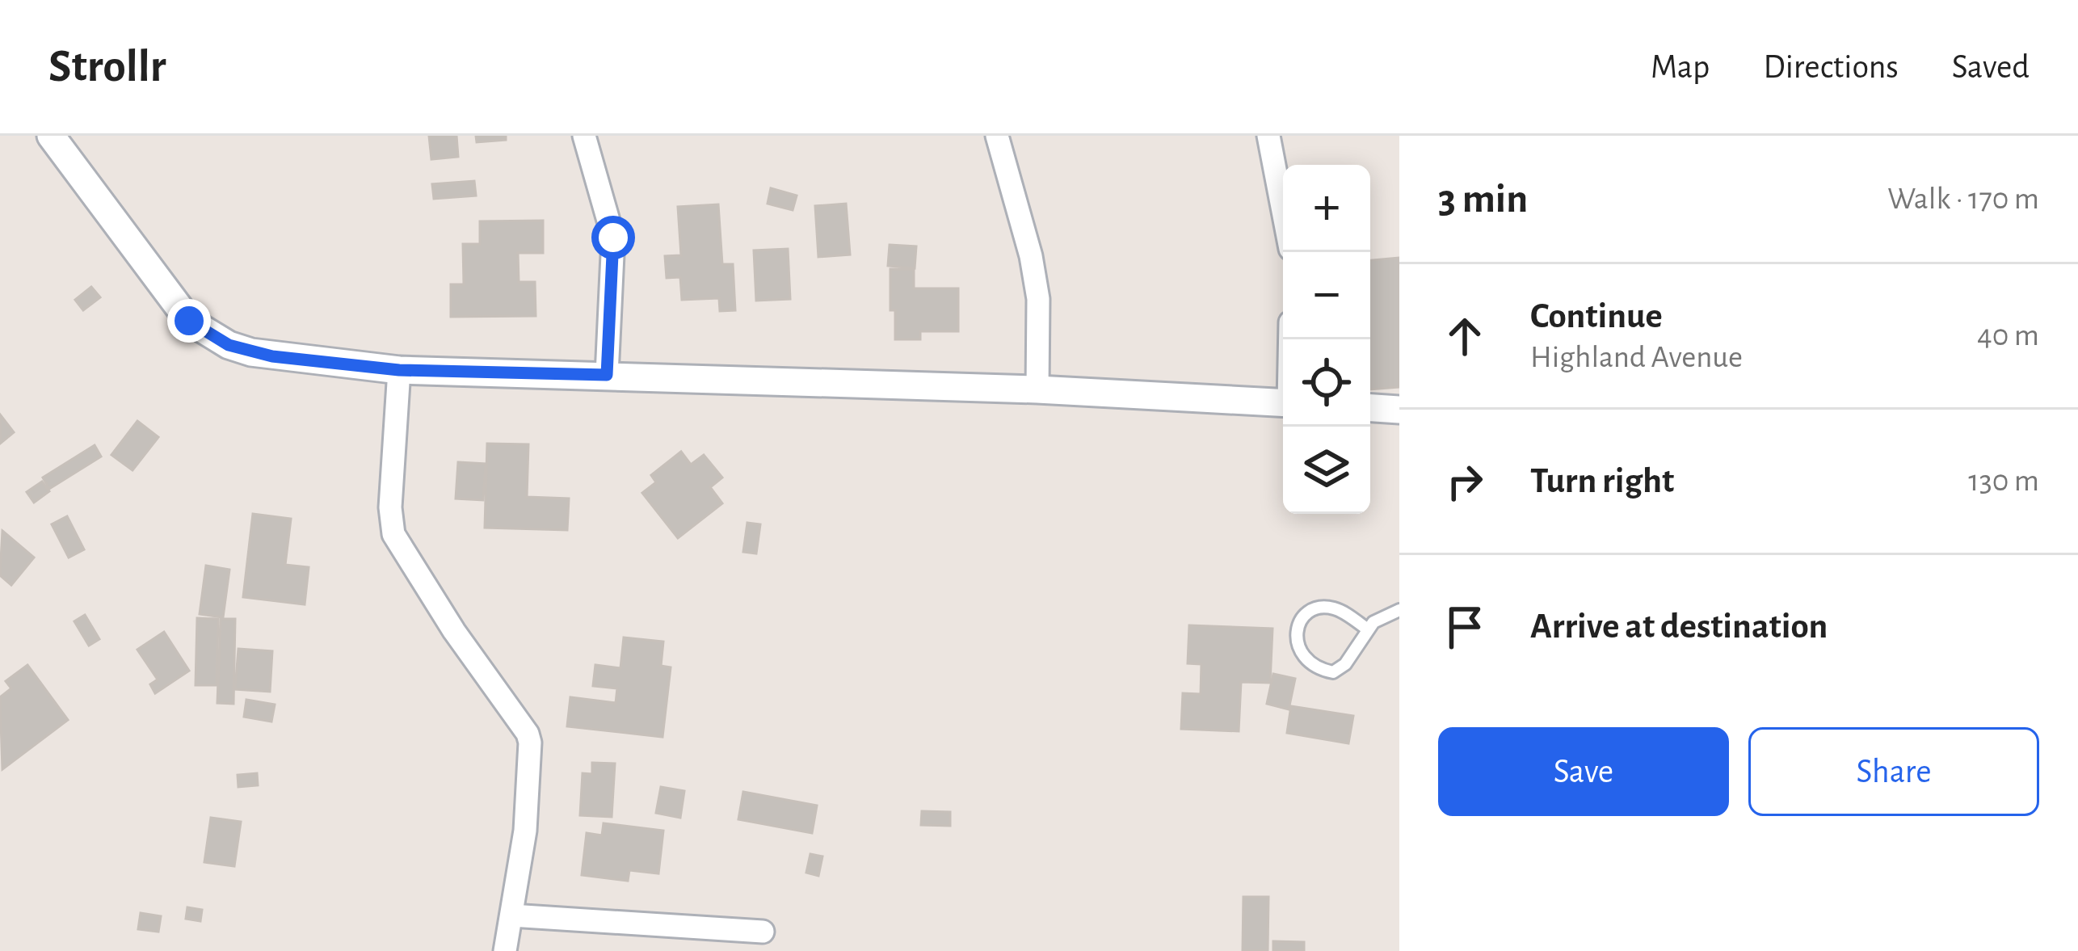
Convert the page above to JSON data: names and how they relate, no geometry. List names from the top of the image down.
{
  "page": {
    "header": "Strollr",
    "nav": ["Map", "Directions", "Saved"],
    "heading": ["3 min", "Walk · 170 m"],
    "map_buttons": ["+", "−"],
    "list": [
      ["Continue", "Highland Avenue", "40 m"],
      ["Turn right", "130 m"],
      "Arrive at destination"
    ],
    "buttons": ["Save", "Share"]
  }
}
